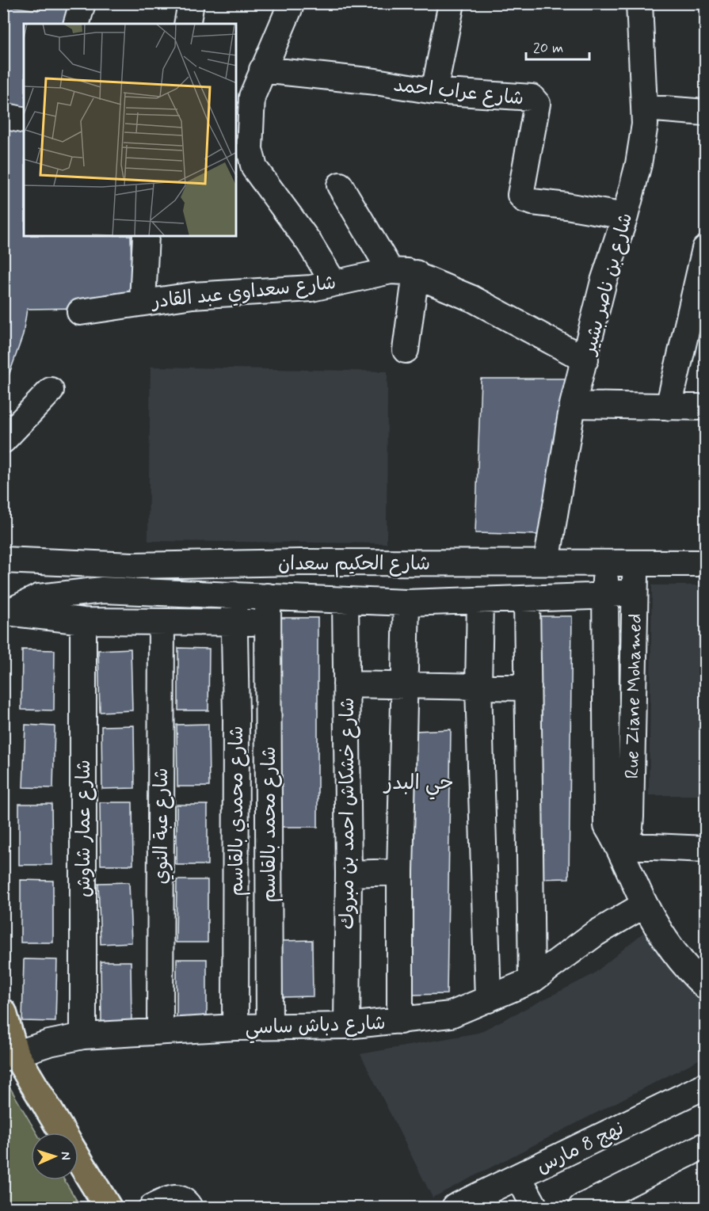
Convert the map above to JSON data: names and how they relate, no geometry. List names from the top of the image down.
{
  "streets": {
    "street": [
      "شارع عراب احمد",
      "شارع بن ناصر بشير",
      "شارع سعداوي عبد القادر",
      "شارع الحكيم سعدان",
      "Rue Ziane Mohamed",
      "شارع محمدي بالقاسم",
      "شارع خشكاش احمد بن مبروك",
      "شارع محمد بالقاسم",
      "شارع عبة النوي",
      "شارع عمار شاوش",
      "شارع دباش ساسي",
      "نهج 8 مارس"
    ]
  },
  "crossings": [
    ["شارع عراب احمد", "شارع بن ناصر بشير"],
    ["شارع بن ناصر بشير", "شارع سعداوي عبد القادر"],
    ["شارع بن ناصر بشير", "شارع الحكيم سعدان"],
    ["شارع الحكيم سعدان", "Rue Ziane Mohamed"],
    ["شارع محمدي بالقاسم", "شارع دباش ساسي"],
    ["شارع خشكاش احمد بن مبروك", "شارع دباش ساسي"],
    ["شارع محمد بالقاسم", "شارع دباش ساسي"],
    ["شارع عبة النوي", "شارع دباش ساسي"],
    ["شارع عمار شاوش", "شارع دباش ساسي"]
  ],
  "districts": ["حي البدر"],
  "scale_bar": "20 m",
  "north": "right"
}
